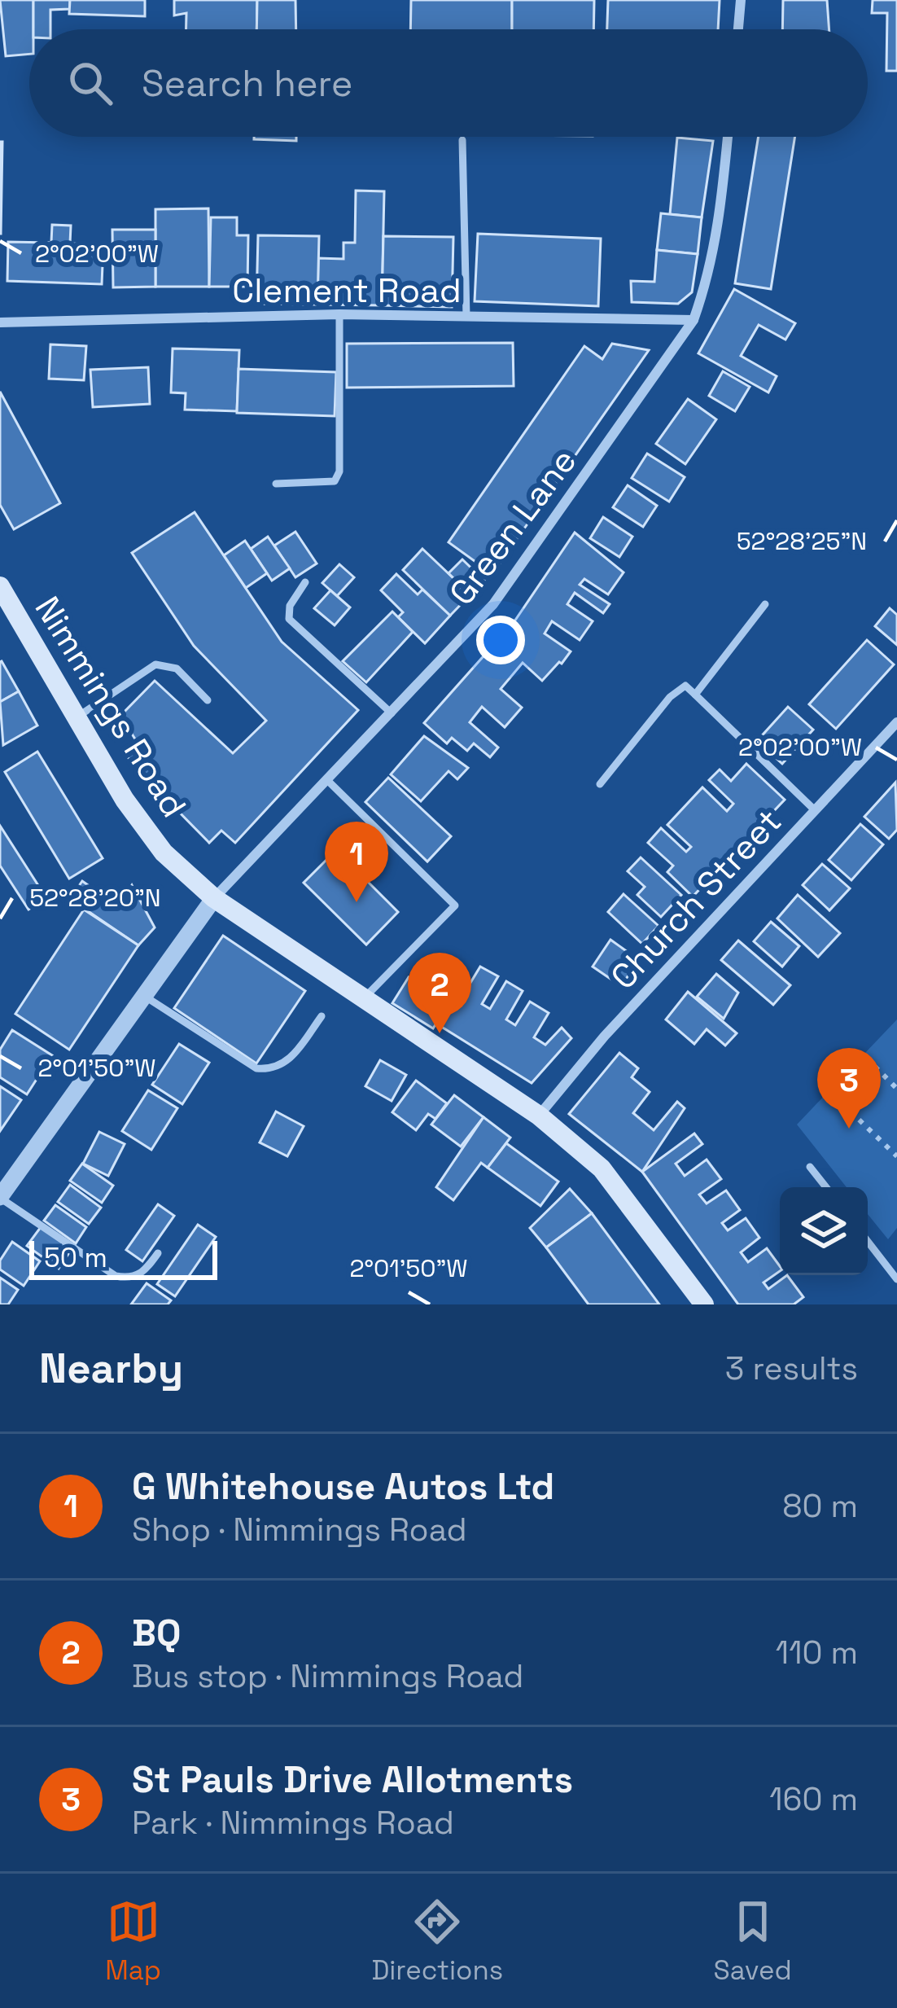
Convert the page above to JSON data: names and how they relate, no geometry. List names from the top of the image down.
{
  "streets": {
    "main road": ["Nimmings Road"],
    "street": ["Clement Road", "Green Lane", "Church Street"]
  },
  "crossings": [
    ["Clement Road", "Green Lane"],
    ["Green Lane", "Nimmings Road"],
    ["Nimmings Road", "Church Street"]
  ],
  "scale_bar": "50 m",
  "page": {
    "search": "Search here",
    "pins": ["1", "2", "3"],
    "scale": "50 m",
    "heading": ["Nearby", "3 results"],
    "list": [
      {
        "mark": "1",
        "name": "G Whitehouse Autos Ltd",
        "note": "Shop · Nimmings Road",
        "value": "80 m"
      },
      {
        "mark": "2",
        "name": "BQ",
        "note": "Bus stop · Nimmings Road",
        "value": "110 m"
      },
      {
        "mark": "3",
        "name": "St Pauls Drive Allotments",
        "note": "Park · Nimmings Road",
        "value": "160 m"
      }
    ],
    "nav": ["Map", "Directions", "Saved"]
  },
  "coordinates": [
    "2°02'00\"W",
    "52°28'25\"N",
    "52°28'20\"N",
    "2°01'50\"W"
  ]
}
